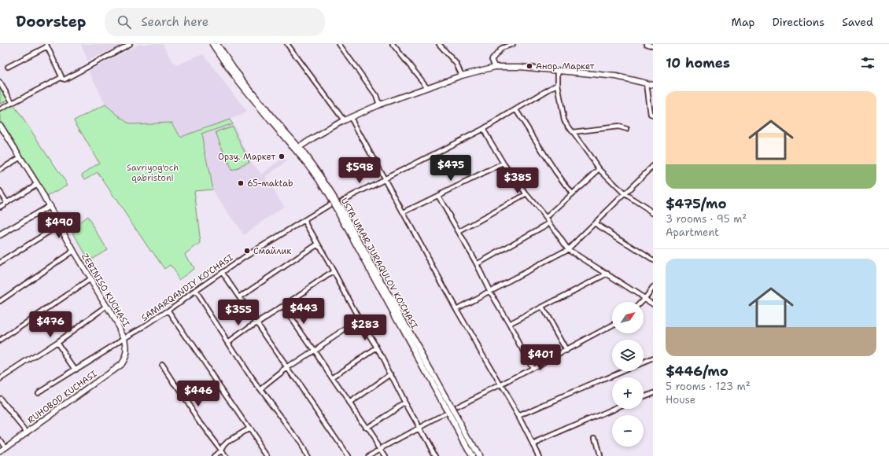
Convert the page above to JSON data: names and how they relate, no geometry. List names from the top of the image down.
{
  "streets": {
    "main road": ["USTA UMAR JURAQULOV KO'CHASI", "ZEBINISO KUCHASI", "RUHOBOD KUCHASI"],
    "street": ["SAMARQANDIY KO'CHASI"]
  },
  "crossings": [
    ["SAMARQANDIY KO'CHASI", "ZEBINISO KUCHASI"],
    ["ZEBINISO KUCHASI", "RUHOBOD KUCHASI"]
  ],
  "parks": ["Savriyog'och qabristoni"],
  "places": [
    "Анор. Маркет",
    "Орзу. Маркет",
    "65-maktab",
    "Смайлик"
  ],
  "north": "top right",
  "page": {
    "header": "Doorstep",
    "search": "Search here",
    "nav": ["Map", "Directions", "Saved"],
    "heading": "10 homes",
    "list": [
      {
        "name": "$475/mo",
        "note": "3 rooms · 95 m² · Apartment"
      },
      {
        "name": "$446/mo",
        "note": "5 rooms · 123 m² · House"
      }
    ],
    "price": [
      "$475",
      "$598",
      "$385",
      "$490",
      "$443",
      "$355",
      "$476",
      "$283",
      "$401",
      "$446"
    ],
    "map_buttons": ["+", "−"]
  }
}
